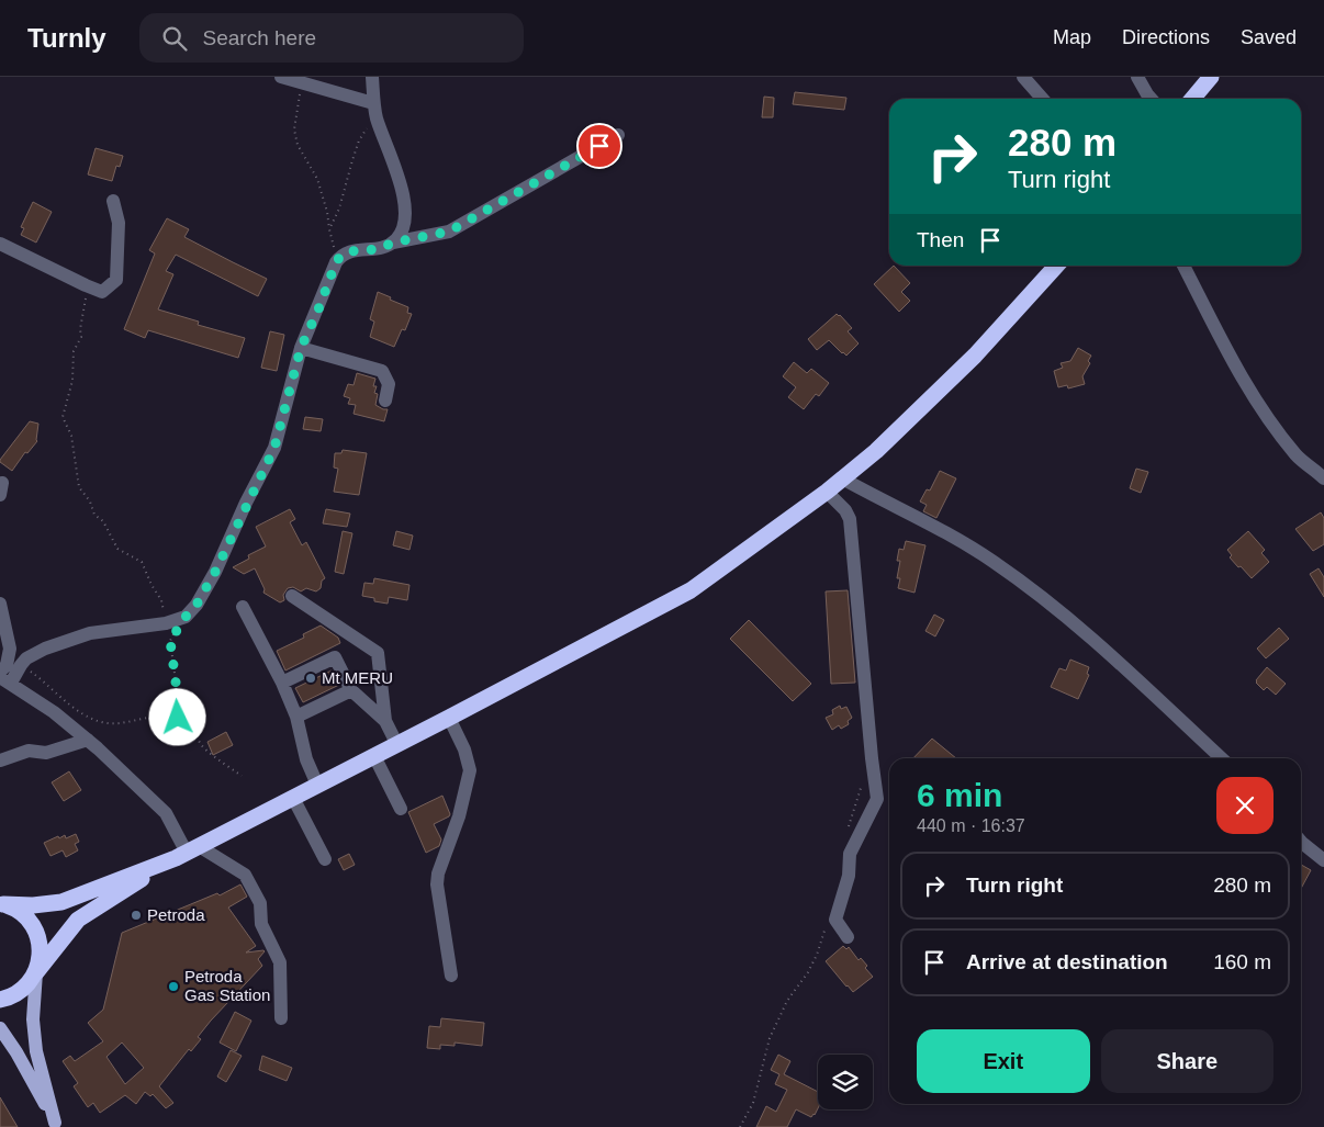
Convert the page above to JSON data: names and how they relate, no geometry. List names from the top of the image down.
{
  "places": ["Mt MERU", "Petroda", "Petroda Gas Station"],
  "page": {
    "header": "Turnly",
    "search": "Search here",
    "nav": ["Map", "Directions", "Saved"],
    "turn": ["280 m", "Turn right"],
    "then": "Then",
    "heading": ["6 min", "440 m · 16:37"],
    "list": [
      {
        "name": "Turn right",
        "value": "280 m"
      },
      {
        "name": "Arrive at destination",
        "value": "160 m"
      }
    ],
    "buttons": ["Exit", "Share"]
  }
}
